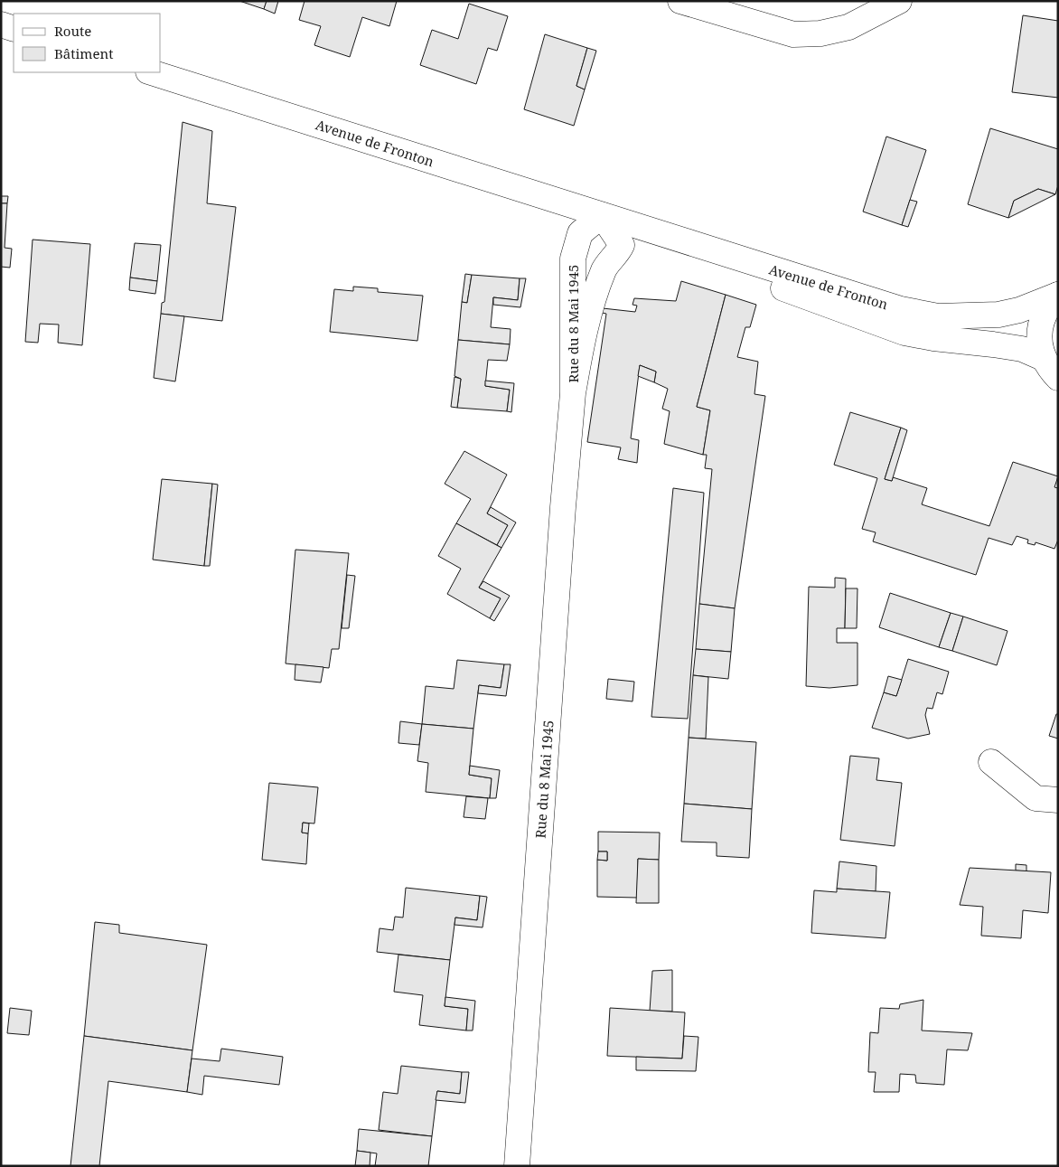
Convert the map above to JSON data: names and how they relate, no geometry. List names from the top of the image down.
{
  "streets": {
    "main road": ["Avenue de Fronton", "Rue du 8 Mai 1945"]
  },
  "crossings": [
    ["Avenue de Fronton", "Rue du 8 Mai 1945"]
  ],
  "legend": ["Route", "Bâtiment"]
}
